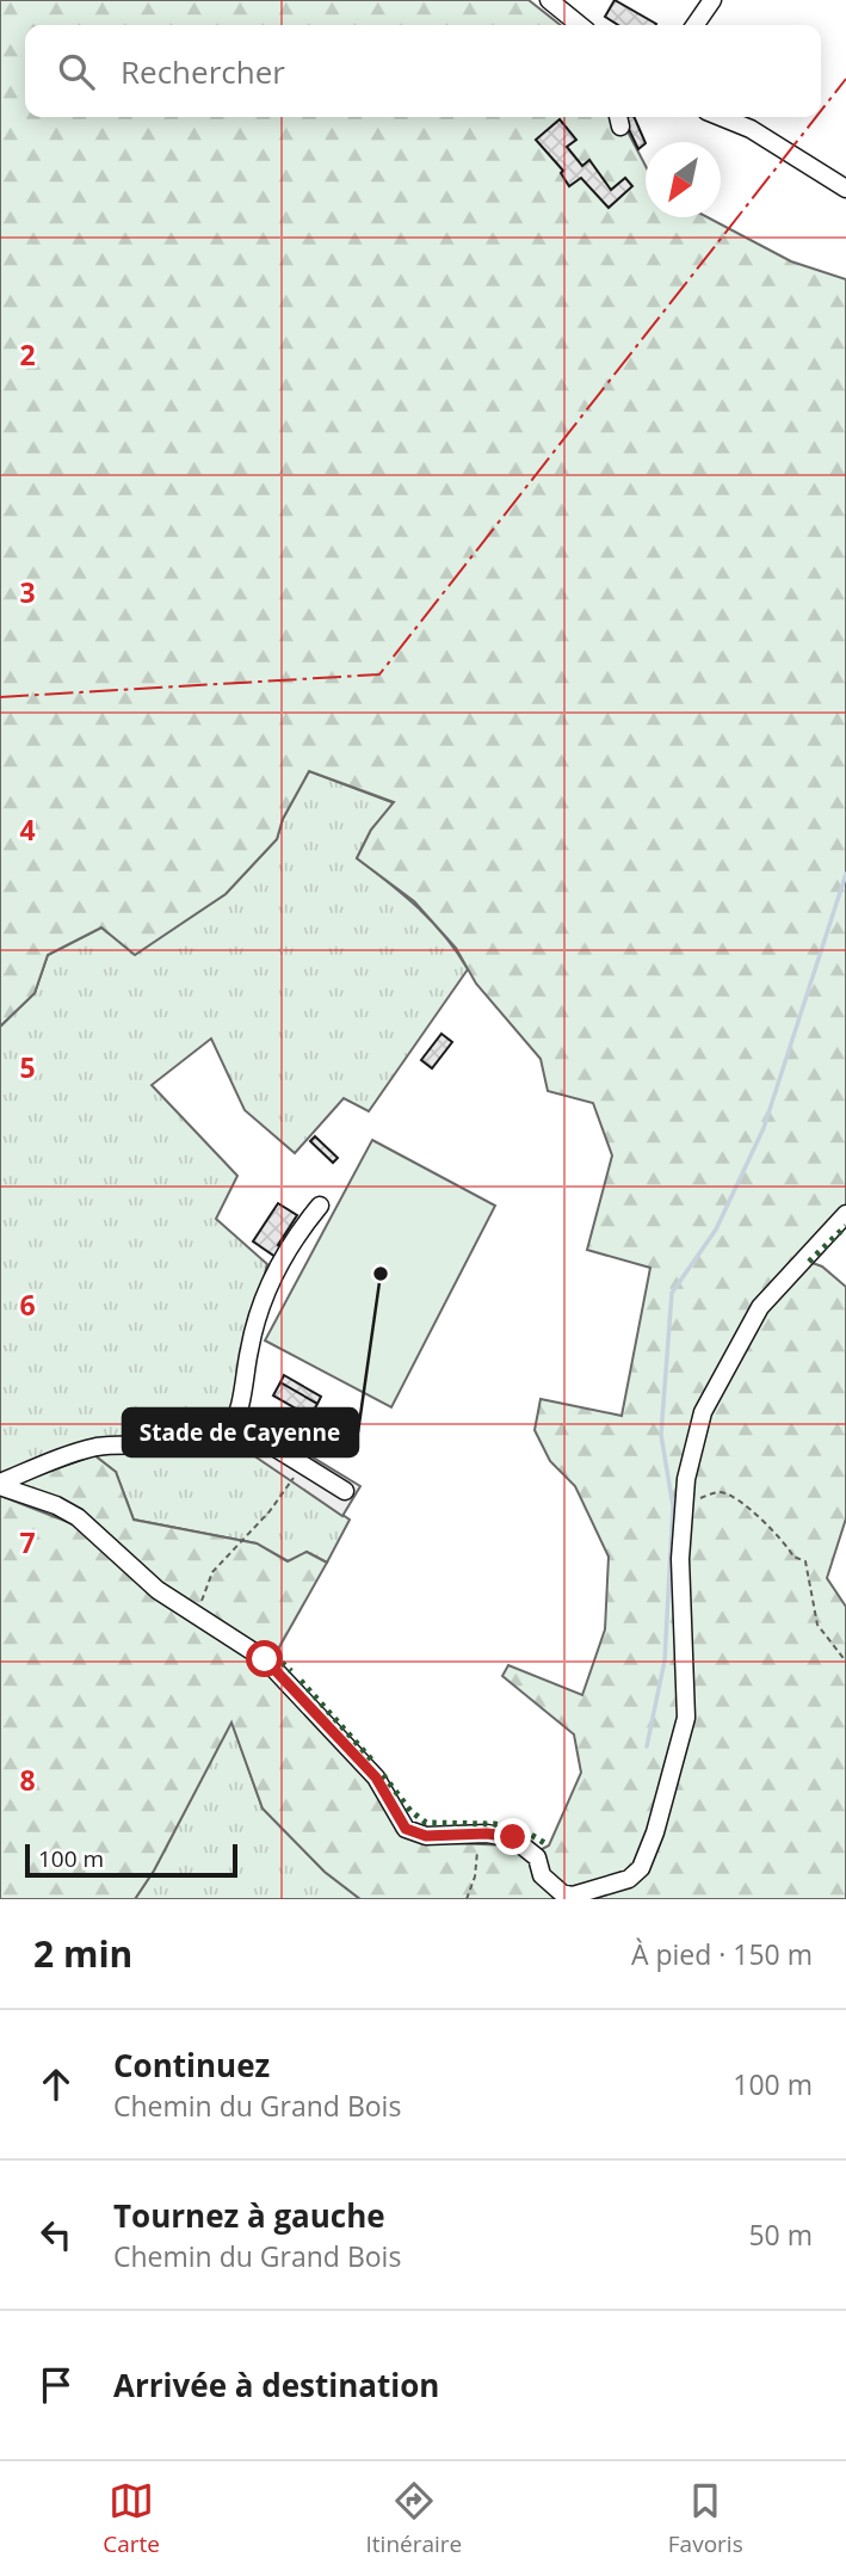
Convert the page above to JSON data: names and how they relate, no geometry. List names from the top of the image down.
{
  "places": ["Stade de Cayenne"],
  "scale_bar": "100 m",
  "north": "bottom left",
  "page": {
    "search": "Rechercher",
    "scale": "100 m",
    "heading": ["2 min", "À pied · 150 m"],
    "list": [
      ["Continuez", "Chemin du Grand Bois", "100 m"],
      ["Tournez à gauche", "Chemin du Grand Bois", "50 m"],
      "Arrivée à destination"
    ],
    "nav": ["Carte", "Itinéraire", "Favoris"]
  },
  "grid": {
    "rows": [
      "2",
      "3",
      "4",
      "5",
      "6",
      "7",
      "8"
    ]
  }
}
